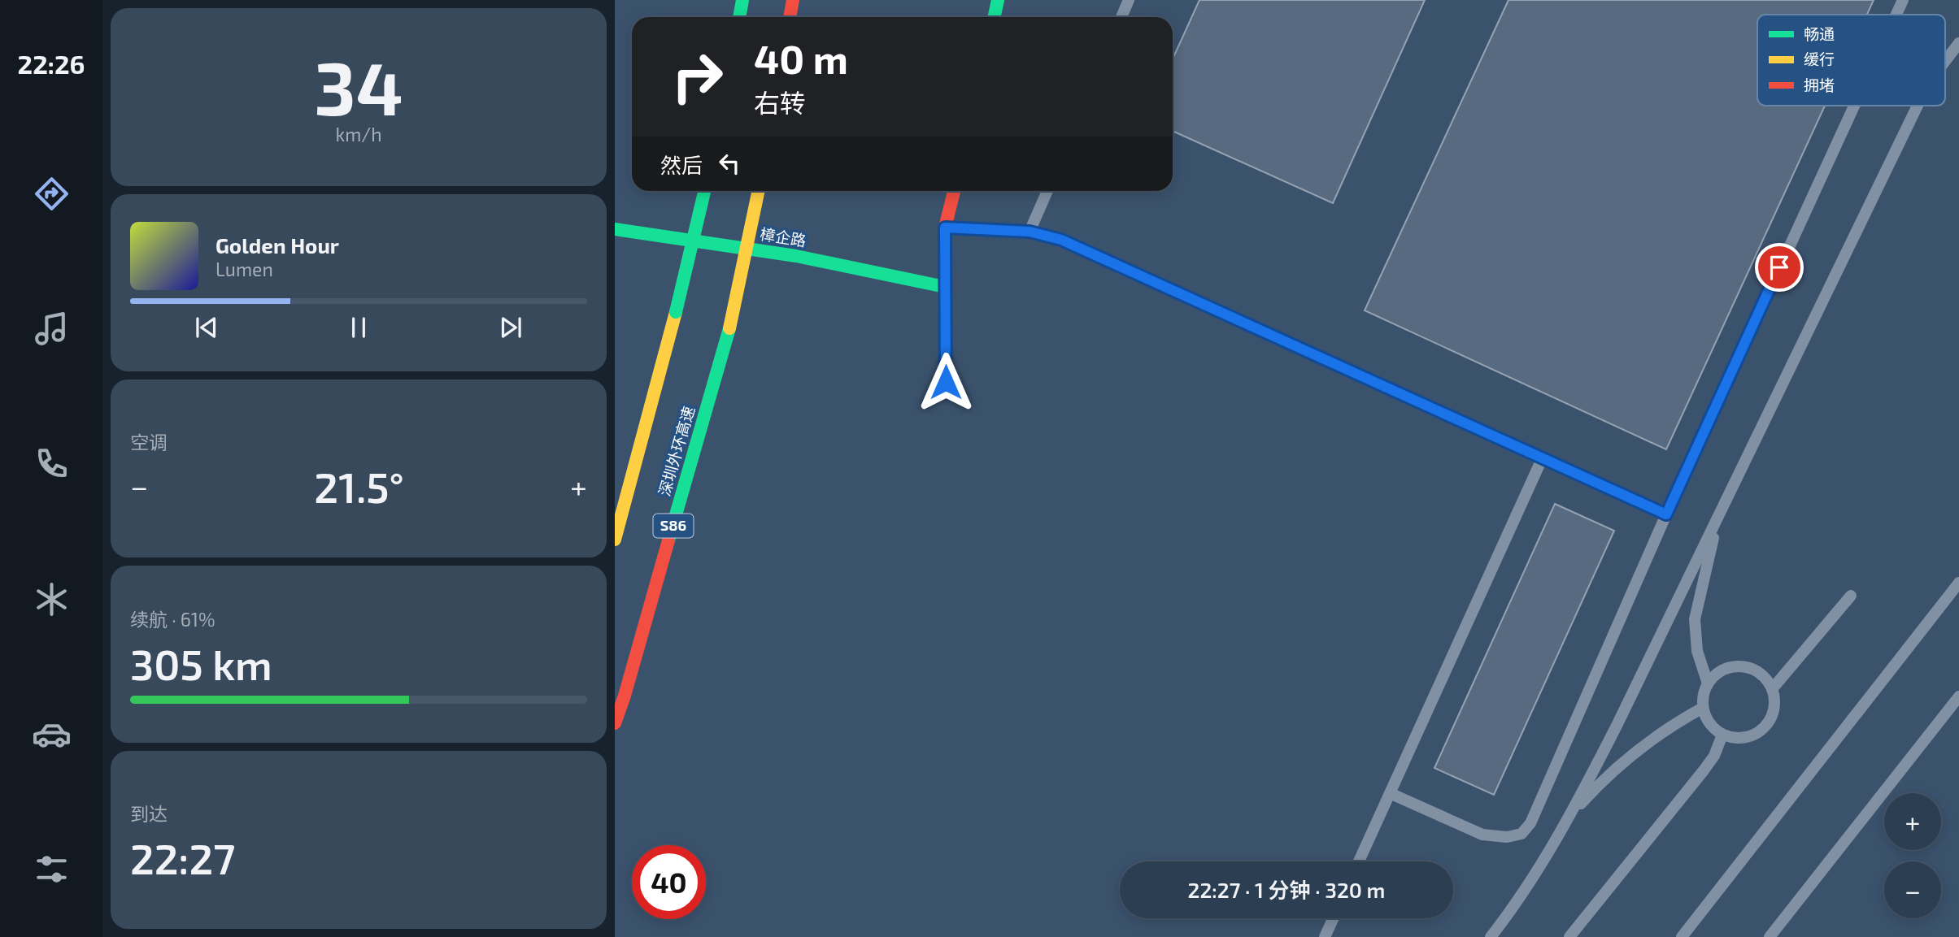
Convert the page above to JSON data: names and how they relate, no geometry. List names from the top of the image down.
{
  "streets": {
    "main road": ["樟企路", "深圳外环高速", "S86"]
  },
  "legend": ["畅通", "缓行", "拥堵"],
  "page": {
    "tabs": "22:26",
    "tile": [
      ["34", "km/h"],
      "空调",
      ["续航 · 61%", "305 km"],
      ["到达", "22:27"]
    ],
    "turn": ["40 m", "右转"],
    "then": "然后",
    "song": ["Golden Hour", "Lumen"],
    "heat": ["−", "21.5°", "+"],
    "map_buttons": ["+", "−"],
    "limit": "40",
    "trip": "22:27 · 1 分钟 · 320 m"
  }
}
